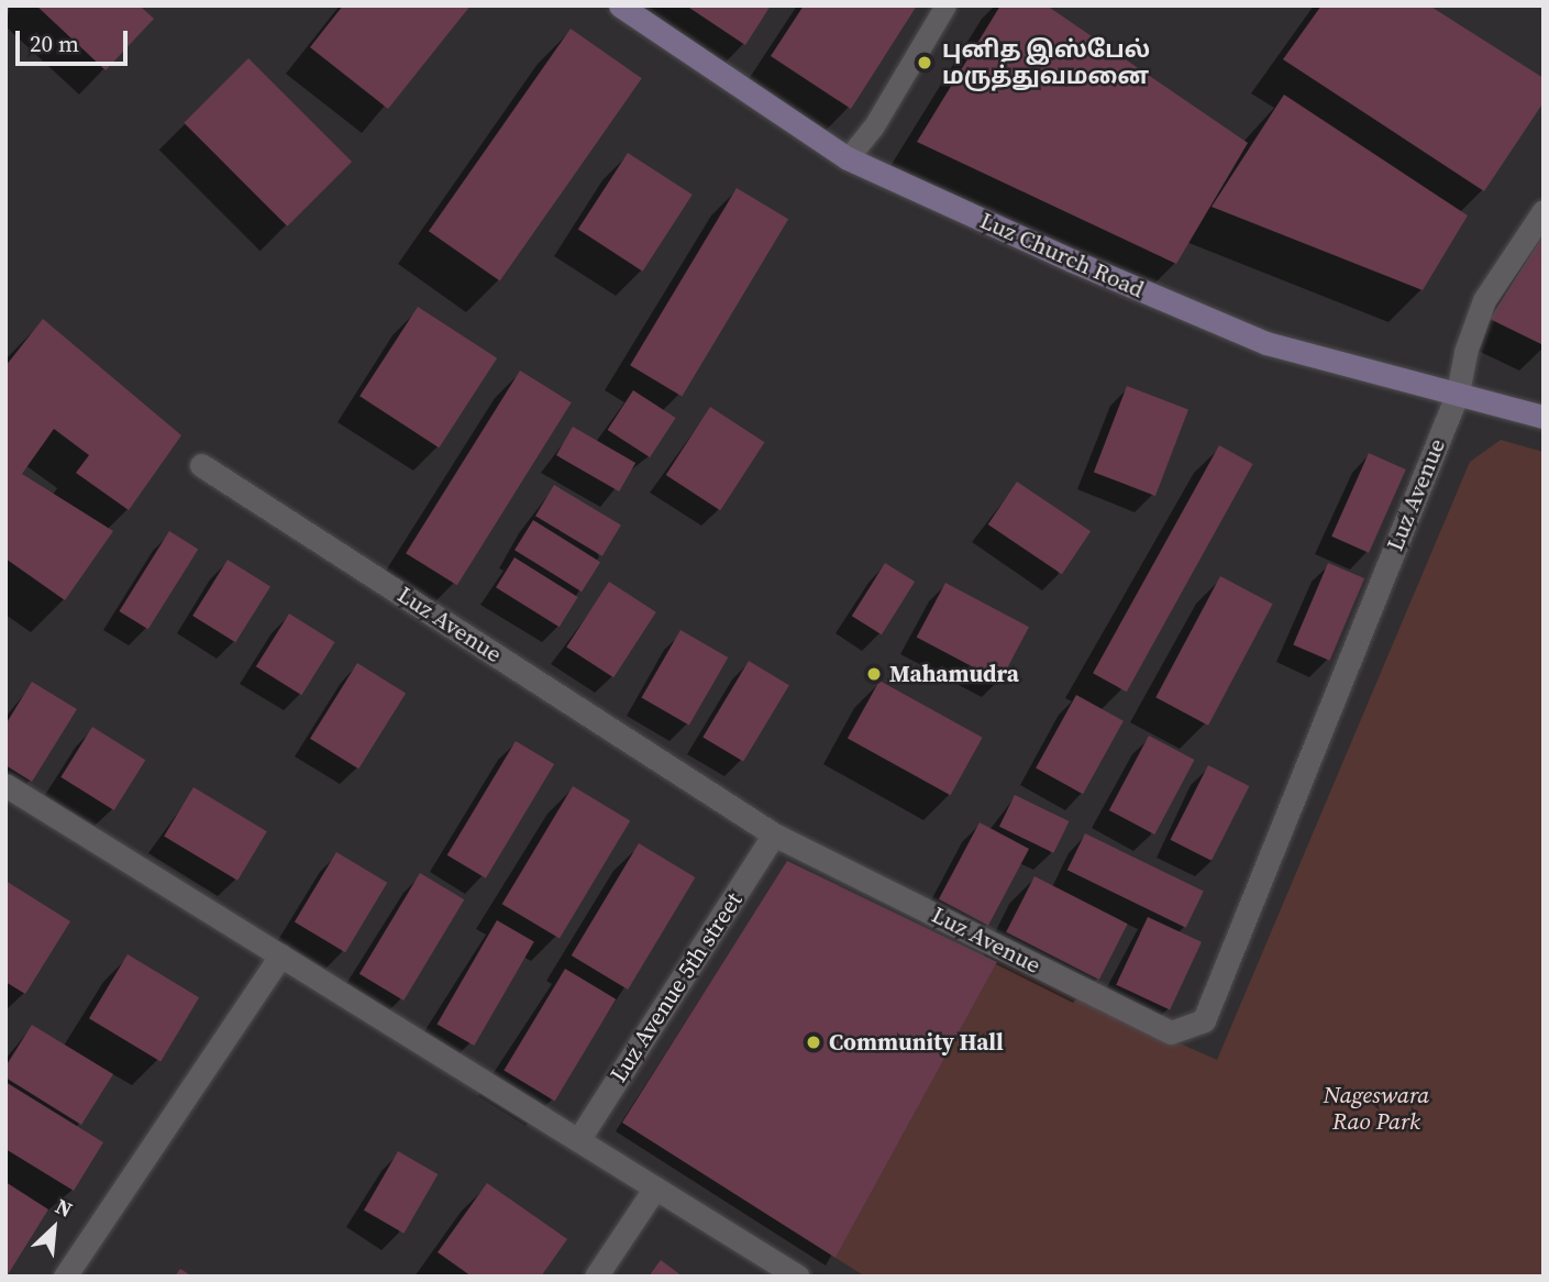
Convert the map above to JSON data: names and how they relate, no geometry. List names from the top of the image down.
{
  "streets": {
    "main road": ["Luz Church Road"],
    "street": ["Luz Avenue", "Luz Avenue 5th street"]
  },
  "crossings": [
    ["Luz Church Road", "Luz Avenue"],
    ["Luz Avenue", "Luz Avenue 5th street"]
  ],
  "parks": ["Nageswara Rao Park"],
  "places": ["புனித இஸ்பேல் மருத்துவமனை", "Mahamudra", "Community Hall"],
  "scale_bar": "20 m",
  "north": "top right"
}
